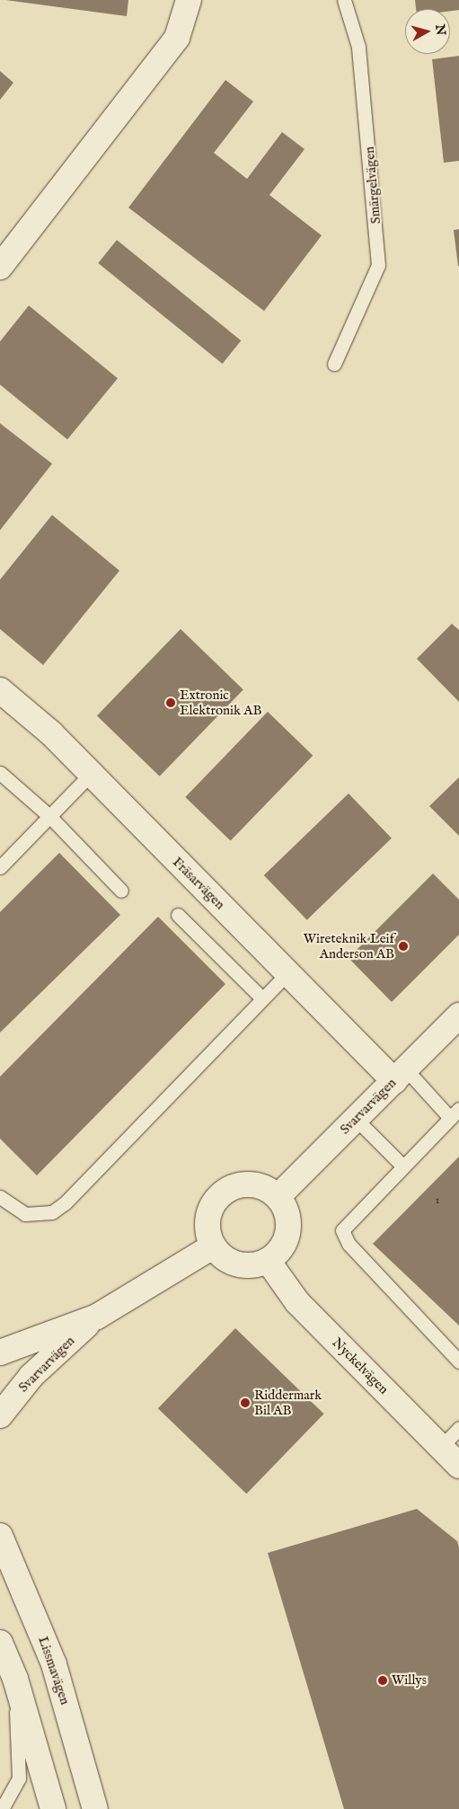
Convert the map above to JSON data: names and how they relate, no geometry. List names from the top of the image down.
{
  "streets": {
    "street": [
      "Fräsarvägen",
      "Svarvarvägen",
      "Nyckelvägen",
      "Lissmavägen"
    ],
    "lane": ["Smärgelvägen"]
  },
  "crossings": [
    ["Fräsarvägen", "Svarvarvägen"],
    ["Svarvarvägen", "Nyckelvägen"]
  ],
  "places": [
    "Extronic Elektronik AB",
    "Wireteknik Leif Anderson AB",
    "Riddermark Bil AB",
    "Willys"
  ],
  "house_numbers": ["1"],
  "north": "right"
}
